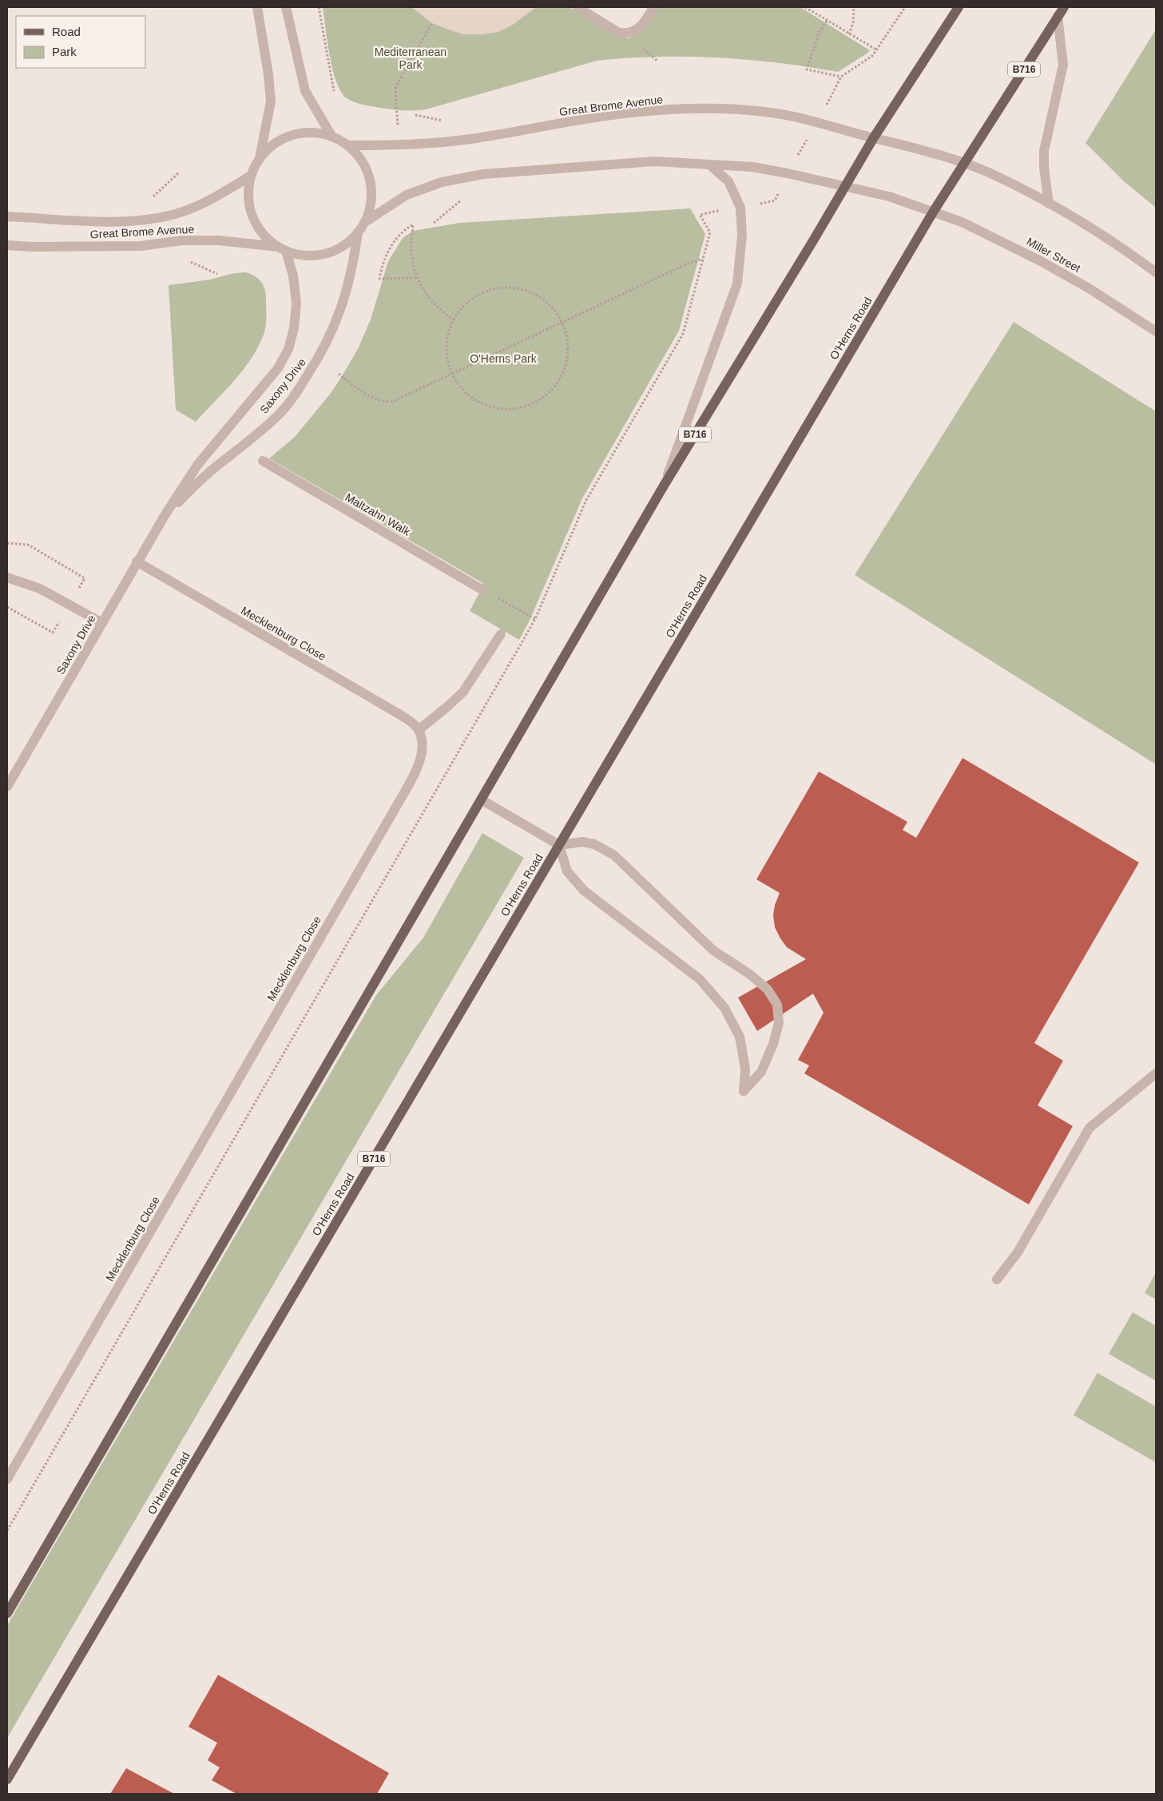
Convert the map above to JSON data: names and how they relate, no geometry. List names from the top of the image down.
{
  "streets": {
    "main road": ["B716", "O'Herns Road"],
    "street": [
      "Great Brome Avenue",
      "Miller Street",
      "Saxony Drive",
      "Maltzahn Walk",
      "Mecklenburg Close"
    ]
  },
  "crossings": [
    ["B716", "Great Brome Avenue"],
    ["B716", "Miller Street"],
    ["Great Brome Avenue", "O'Herns Road"],
    ["Great Brome Avenue", "Saxony Drive"],
    ["Miller Street", "O'Herns Road"],
    ["Saxony Drive", "Mecklenburg Close"]
  ],
  "parks": ["Mediterranean Park", "O'Herns Park"],
  "legend": ["Road", "Park"]
}
